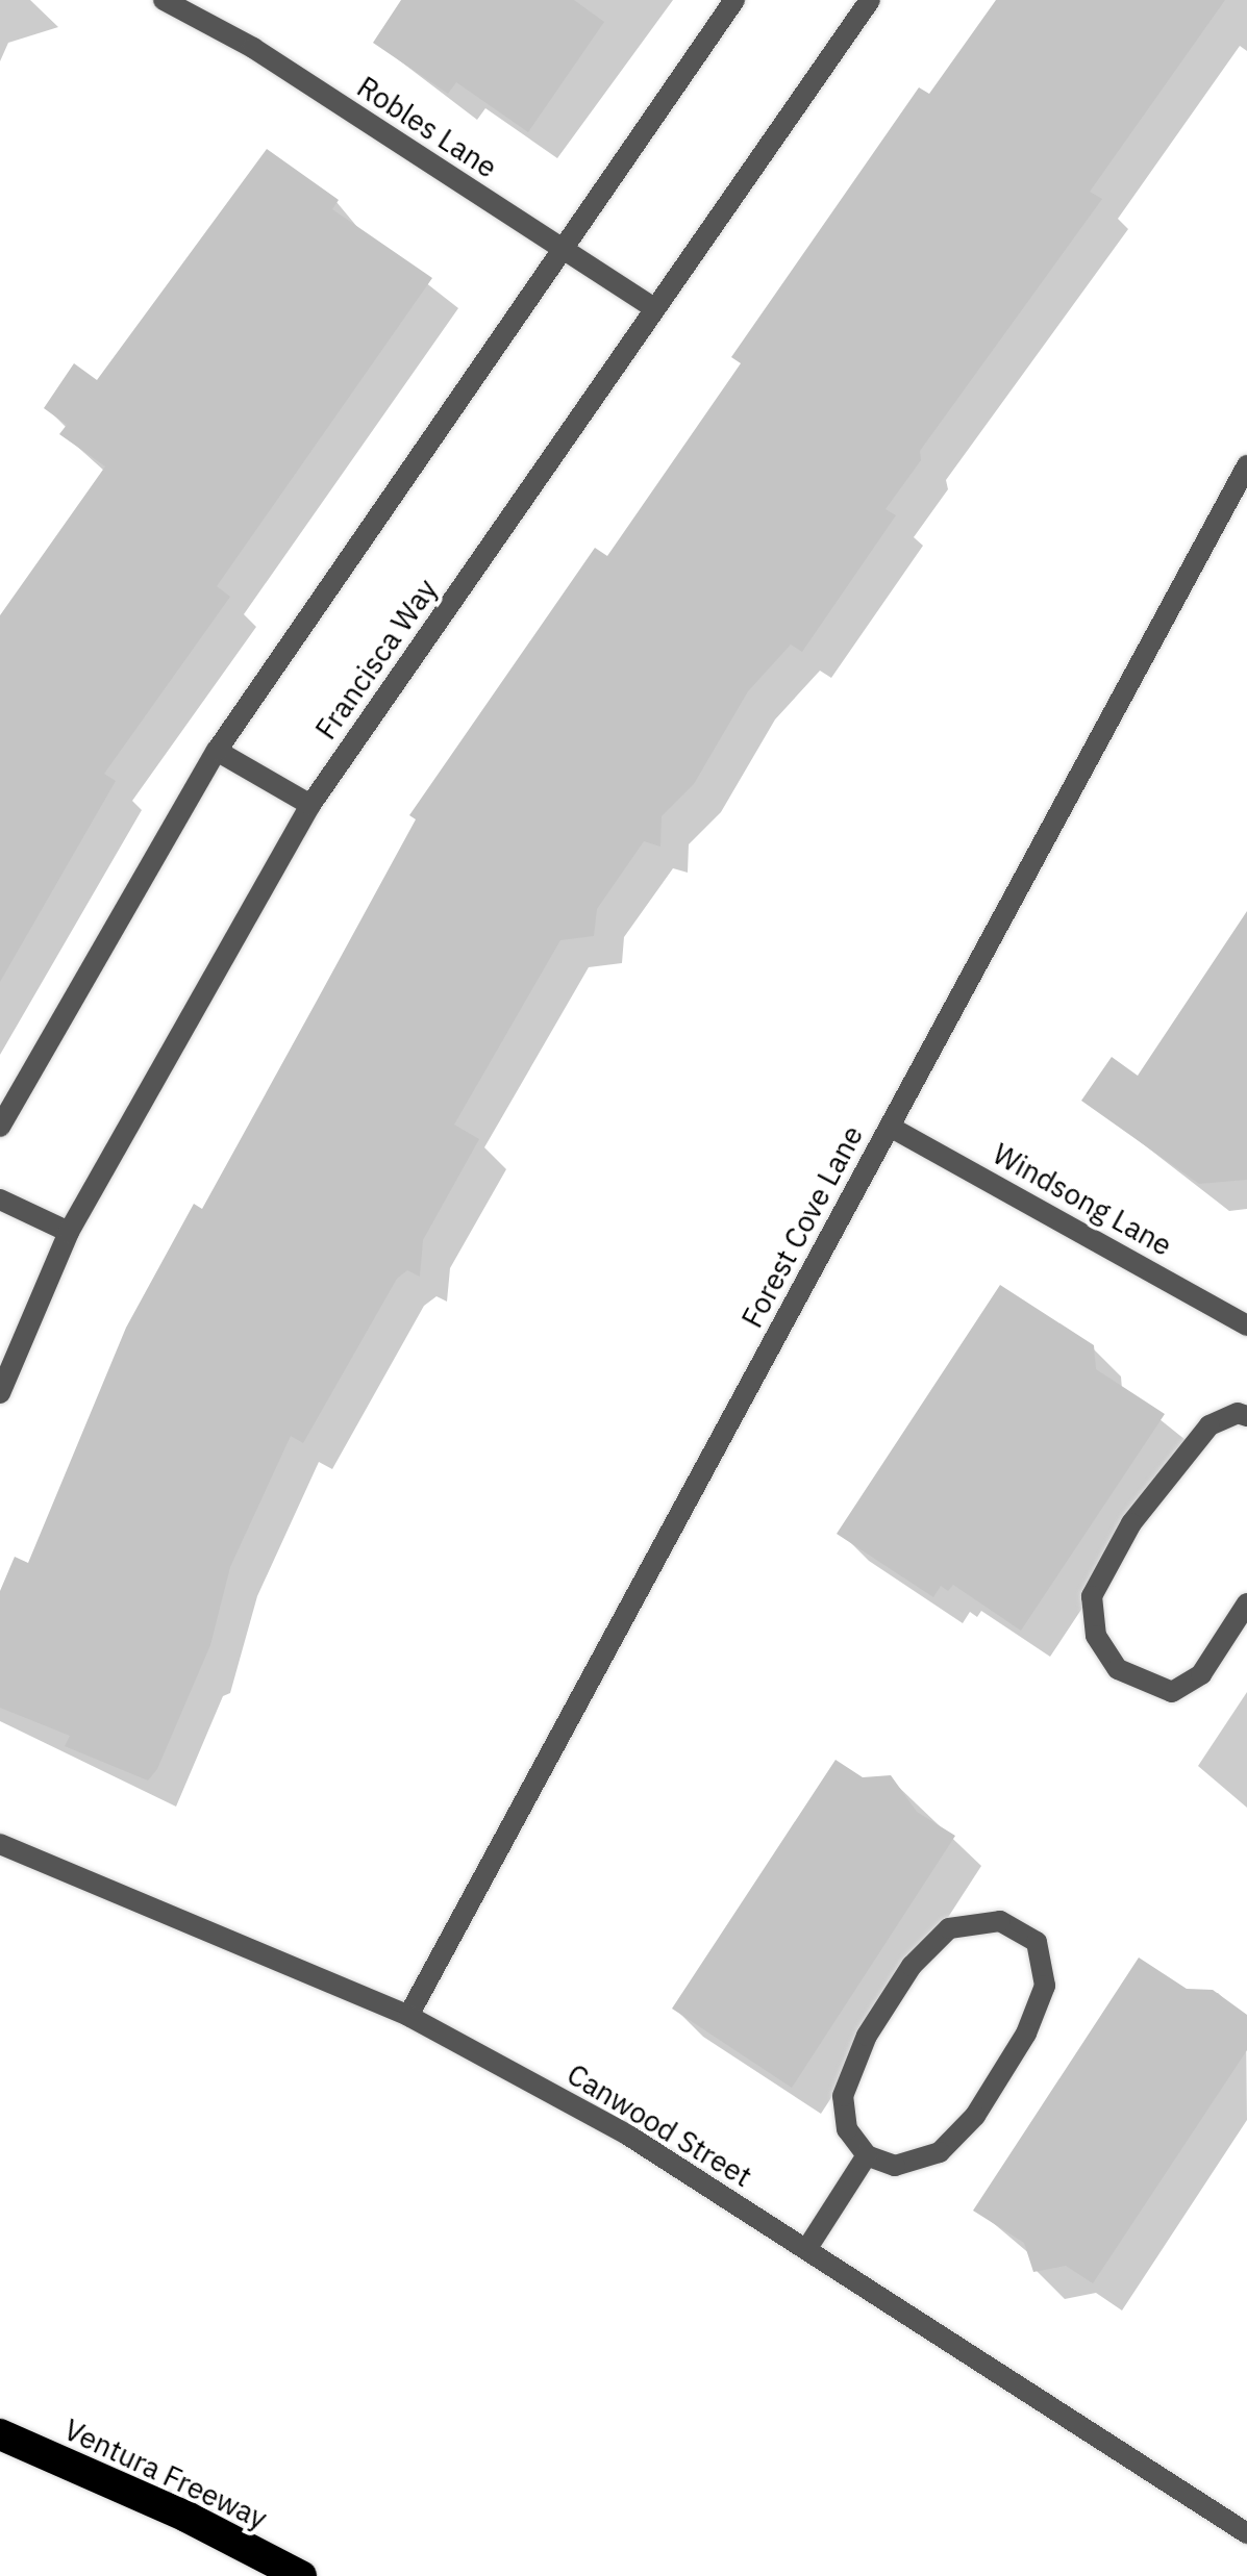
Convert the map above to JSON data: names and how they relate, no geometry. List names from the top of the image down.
{
  "streets": {
    "highway": ["Ventura Freeway"],
    "street": [
      "Robles Lane",
      "Francisca Way",
      "Windsong Lane",
      "Forest Cove Lane",
      "Canwood Street"
    ]
  },
  "crossings": [
    ["Robles Lane", "Francisca Way"],
    ["Windsong Lane", "Forest Cove Lane"],
    ["Forest Cove Lane", "Canwood Street"]
  ]
}
